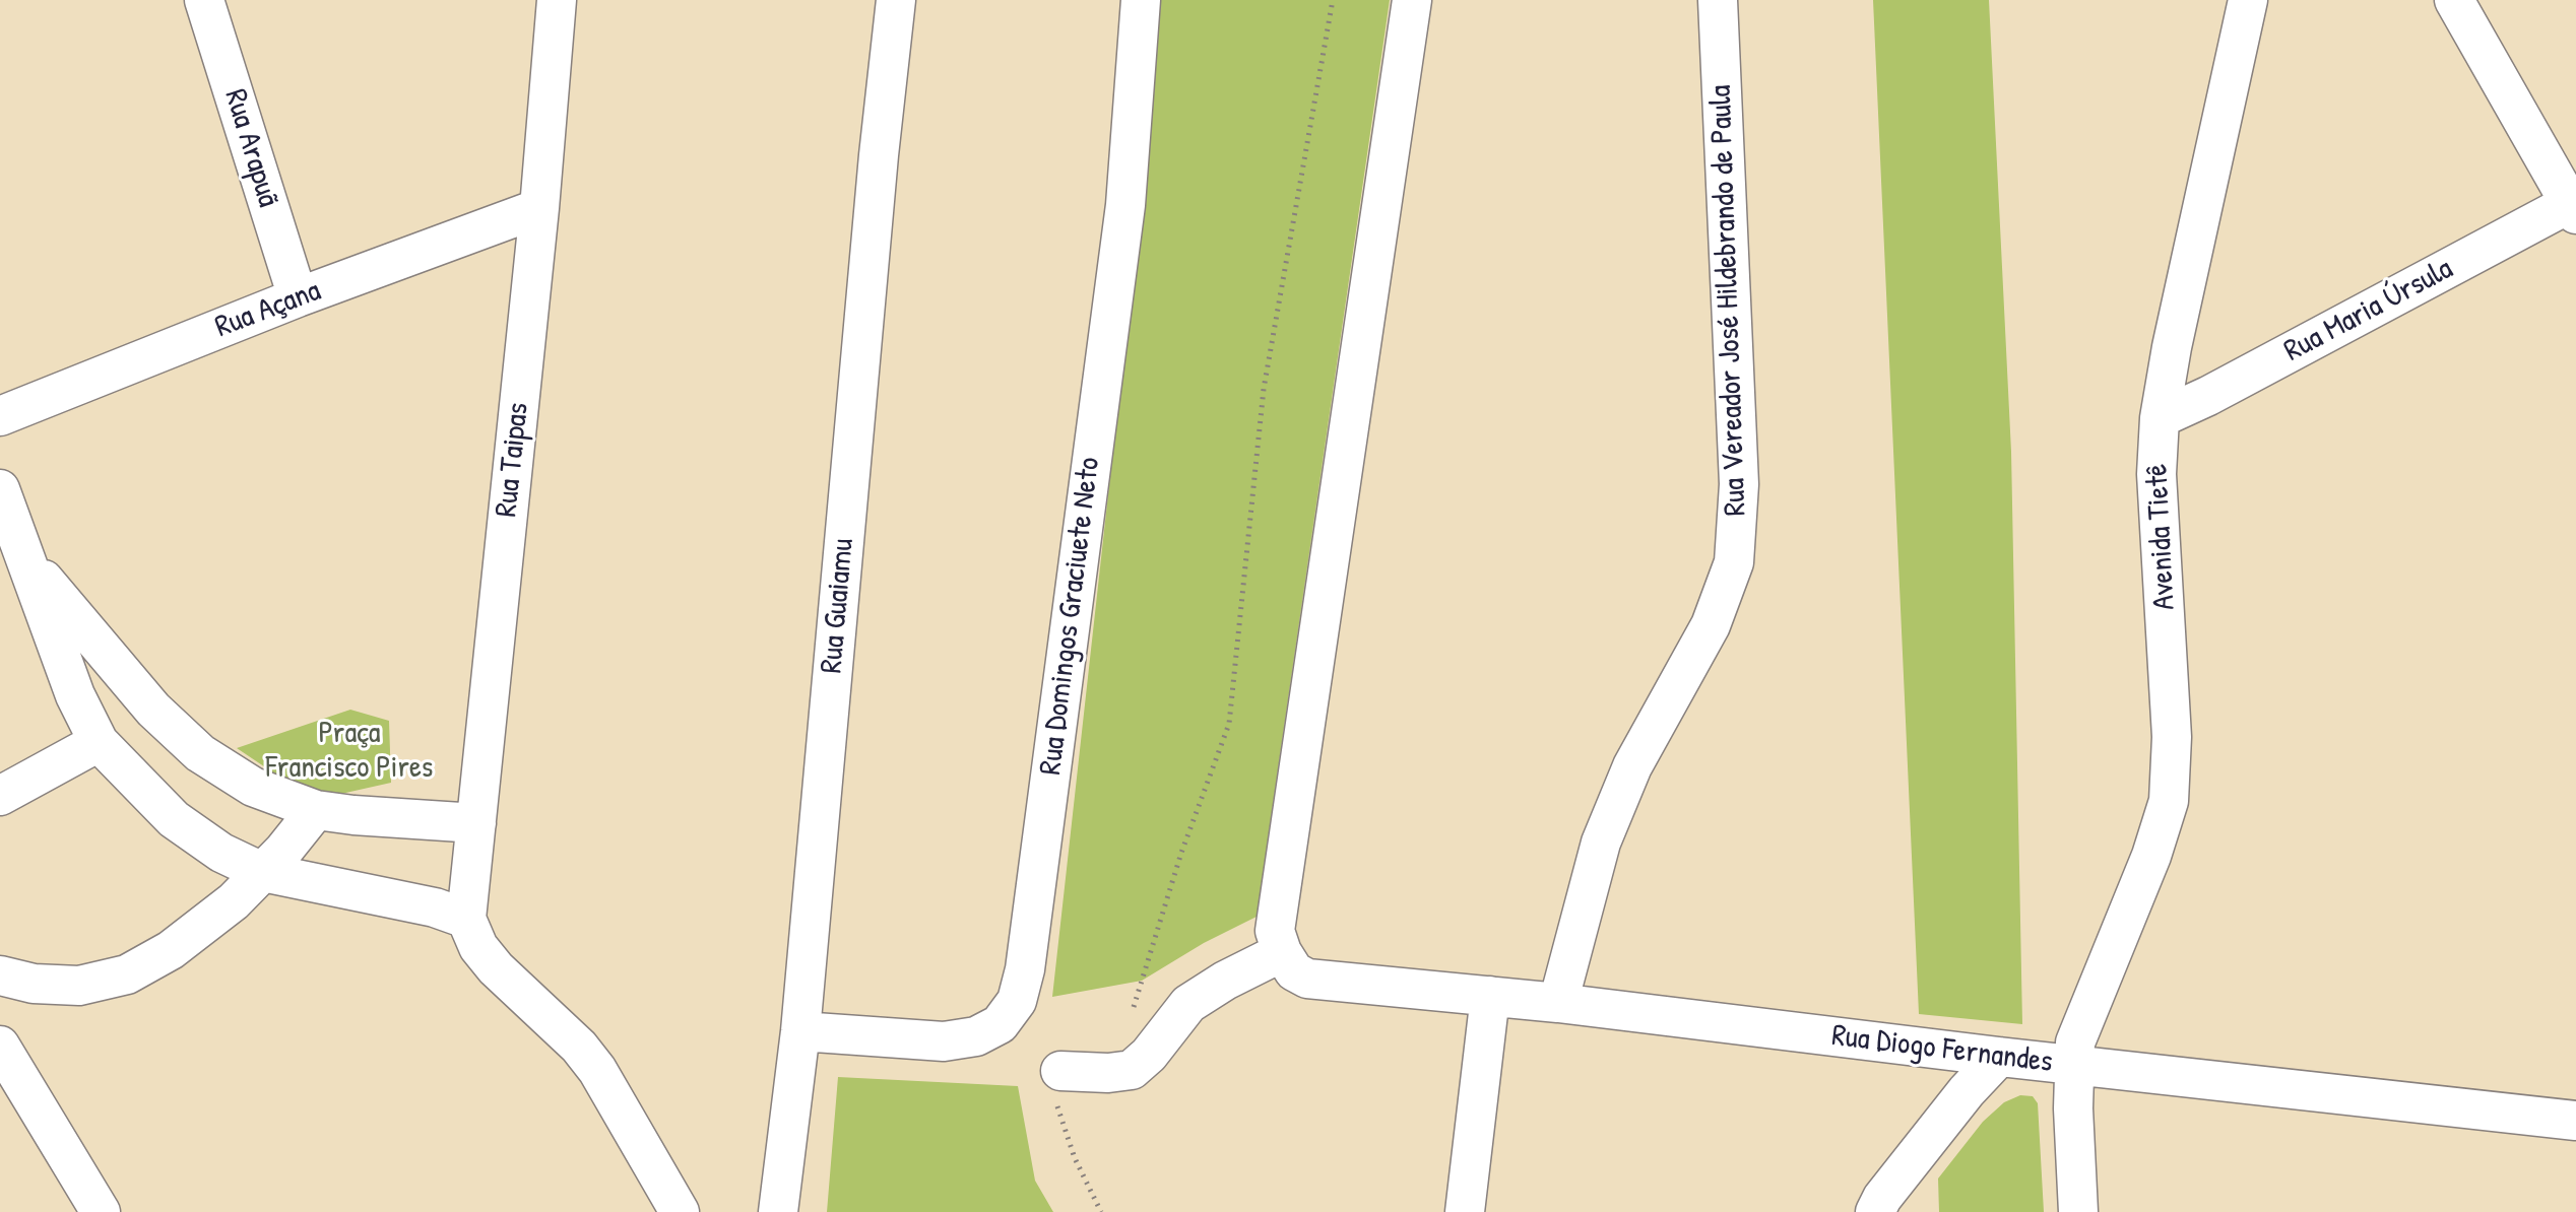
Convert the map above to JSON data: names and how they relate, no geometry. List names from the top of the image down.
{
  "streets": {
    "street": [
      "Rua Arapuã",
      "Rua Vereador José Hildebrando de Paula",
      "Rua Açana",
      "Rua Maria Úrsula",
      "Rua Taipas",
      "Avenida Tietê",
      "Rua Guaiamu",
      "Rua Domingos Graciuete Neto",
      "Rua Diogo Fernandes"
    ]
  },
  "crossings": [
    ["Rua Arapuã", "Rua Açana"],
    ["Rua Vereador José Hildebrando de Paula", "Rua Diogo Fernandes"],
    ["Rua Açana", "Rua Taipas"],
    ["Rua Maria Úrsula", "Avenida Tietê"],
    ["Avenida Tietê", "Rua Diogo Fernandes"],
    ["Rua Guaiamu", "Rua Domingos Graciuete Neto"]
  ],
  "parks": ["Praça Francisco Pires"]
}
